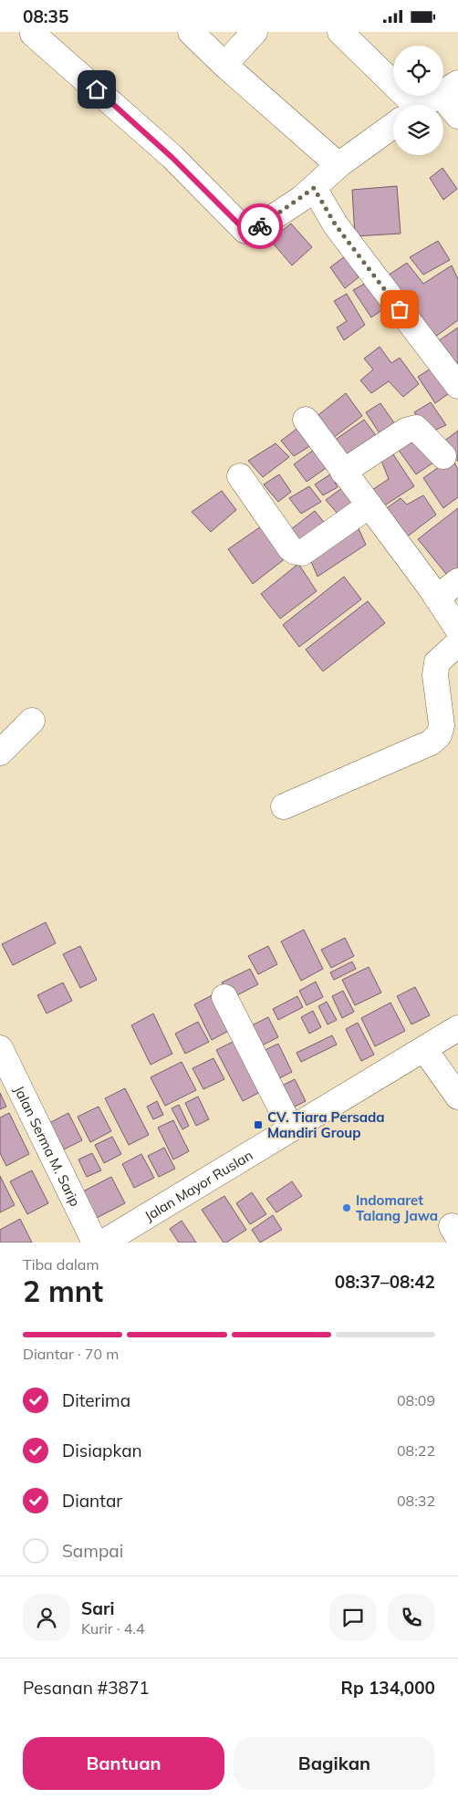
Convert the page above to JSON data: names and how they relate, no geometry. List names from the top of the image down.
{
  "streets": {
    "street": ["Jalan Serma M. Sarip", "Jalan Mayor Ruslan"]
  },
  "places": {
    "transit": ["CV. Tiara Persada Mandiri Group"],
    "other": ["Indomaret Talang Jawa"]
  },
  "page": {
    "status": "08:35",
    "heading": ["2 mnt", "Tiba dalam", "08:37–08:42"],
    "panel": [
      "Sari",
      "Kurir · 4.4",
      "Pesanan #3871",
      "Rp 134,000"
    ],
    "bar": "Diantar · 70 m",
    "list": [
      ["Diterima", "08:09"],
      ["Disiapkan", "08:22"],
      ["Diantar", "08:32"],
      "Sampai"
    ],
    "buttons": ["Bantuan", "Bagikan"]
  }
}
